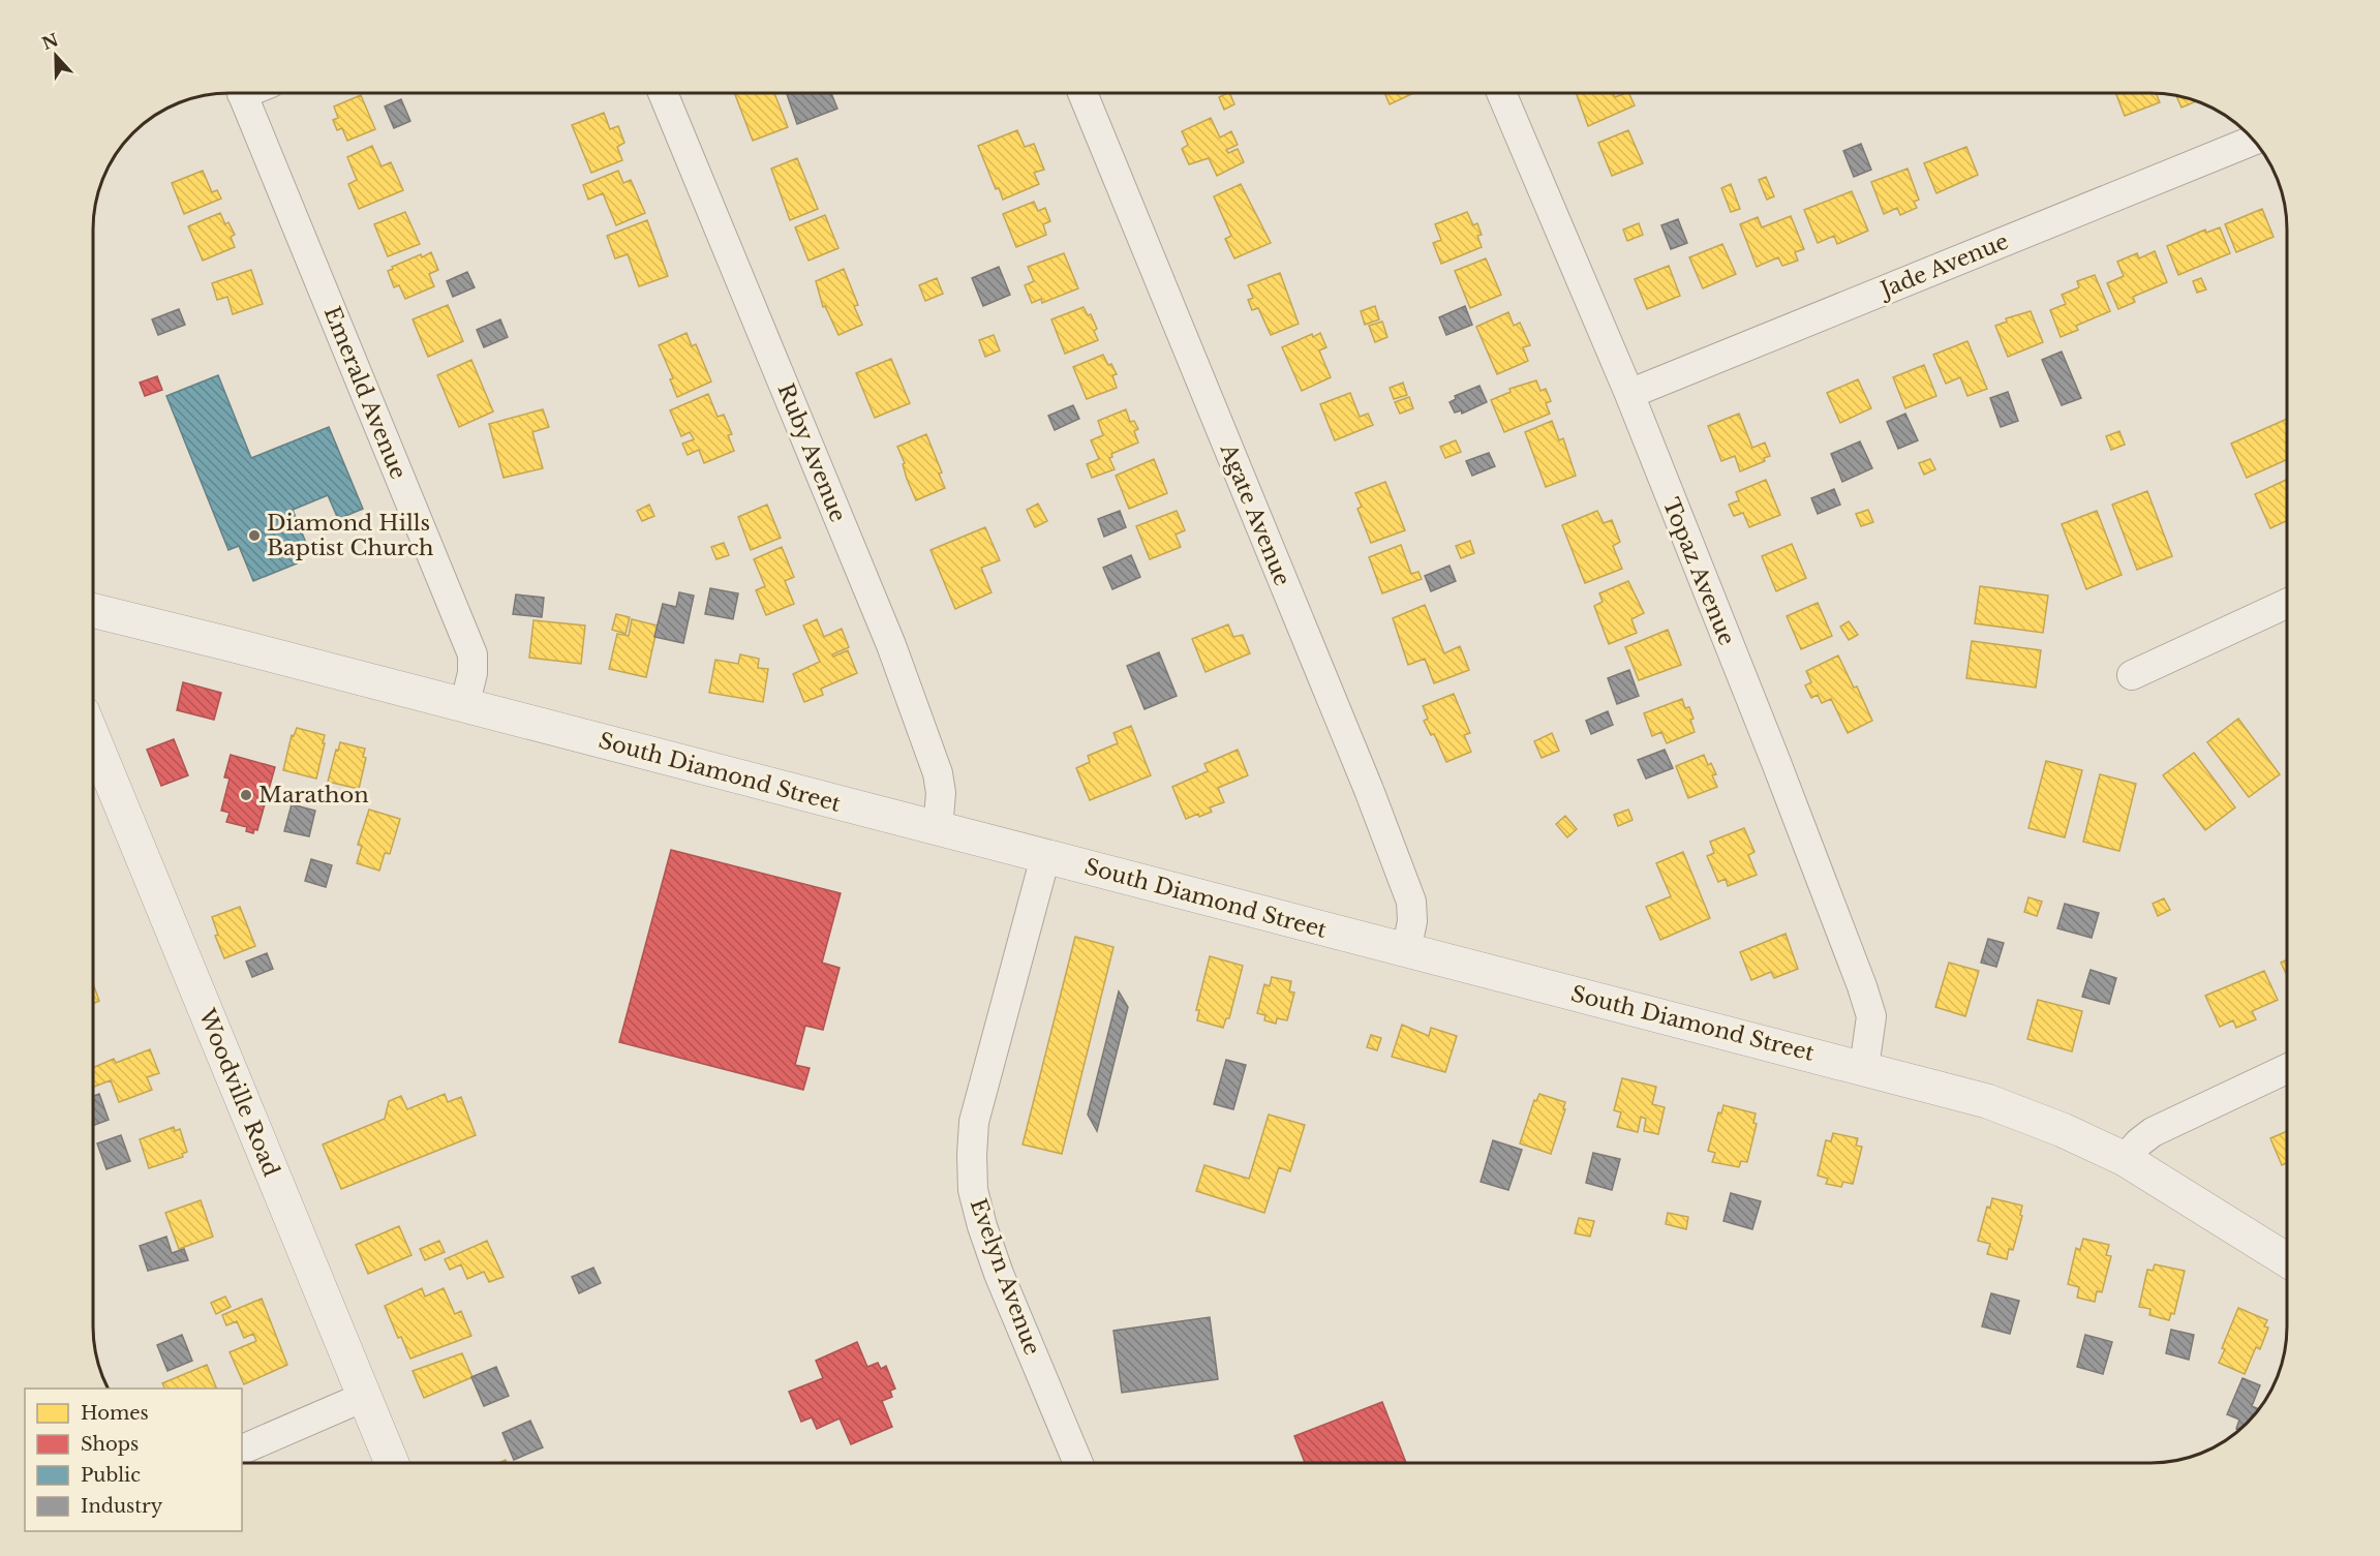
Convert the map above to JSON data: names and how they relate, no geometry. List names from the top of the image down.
{
  "streets": {
    "street": [
      "Jade Avenue",
      "Emerald Avenue",
      "Ruby Avenue",
      "Agate Avenue",
      "Topaz Avenue",
      "South Diamond Street",
      "Woodville Road",
      "Evelyn Avenue"
    ]
  },
  "crossings": [
    ["Jade Avenue", "Topaz Avenue"],
    ["Emerald Avenue", "South Diamond Street"],
    ["Ruby Avenue", "South Diamond Street"],
    ["Agate Avenue", "South Diamond Street"],
    ["Topaz Avenue", "South Diamond Street"],
    ["South Diamond Street", "Evelyn Avenue"]
  ],
  "places": ["Diamond Hills Baptist Church", "Marathon"],
  "legend": [
    "Homes",
    "Shops",
    "Public",
    "Industry"
  ],
  "north": "top"
}
